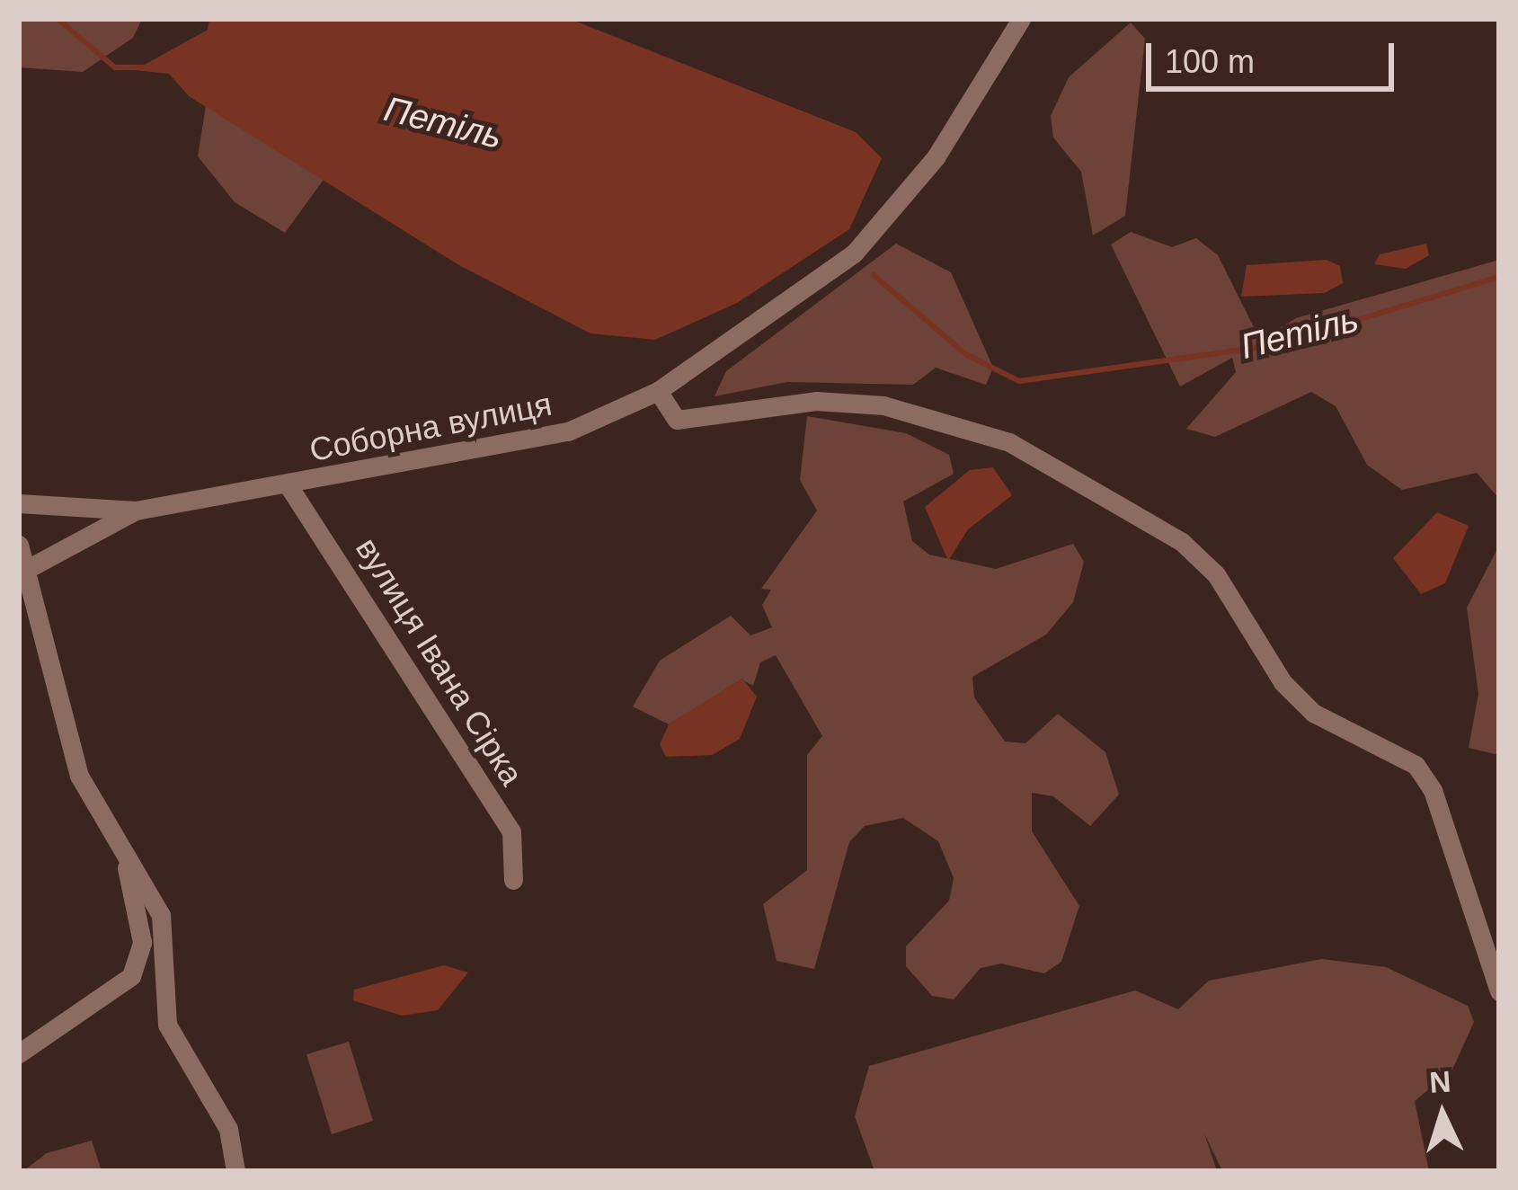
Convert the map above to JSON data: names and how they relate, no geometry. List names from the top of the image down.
{
  "streets": {
    "street": ["Соборна вулиця", "вулиця Івана Сірка"]
  },
  "crossings": [
    ["Соборна вулиця", "вулиця Івана Сірка"]
  ],
  "water": ["Петіль"],
  "scale_bar": "100 m",
  "north": "top"
}
